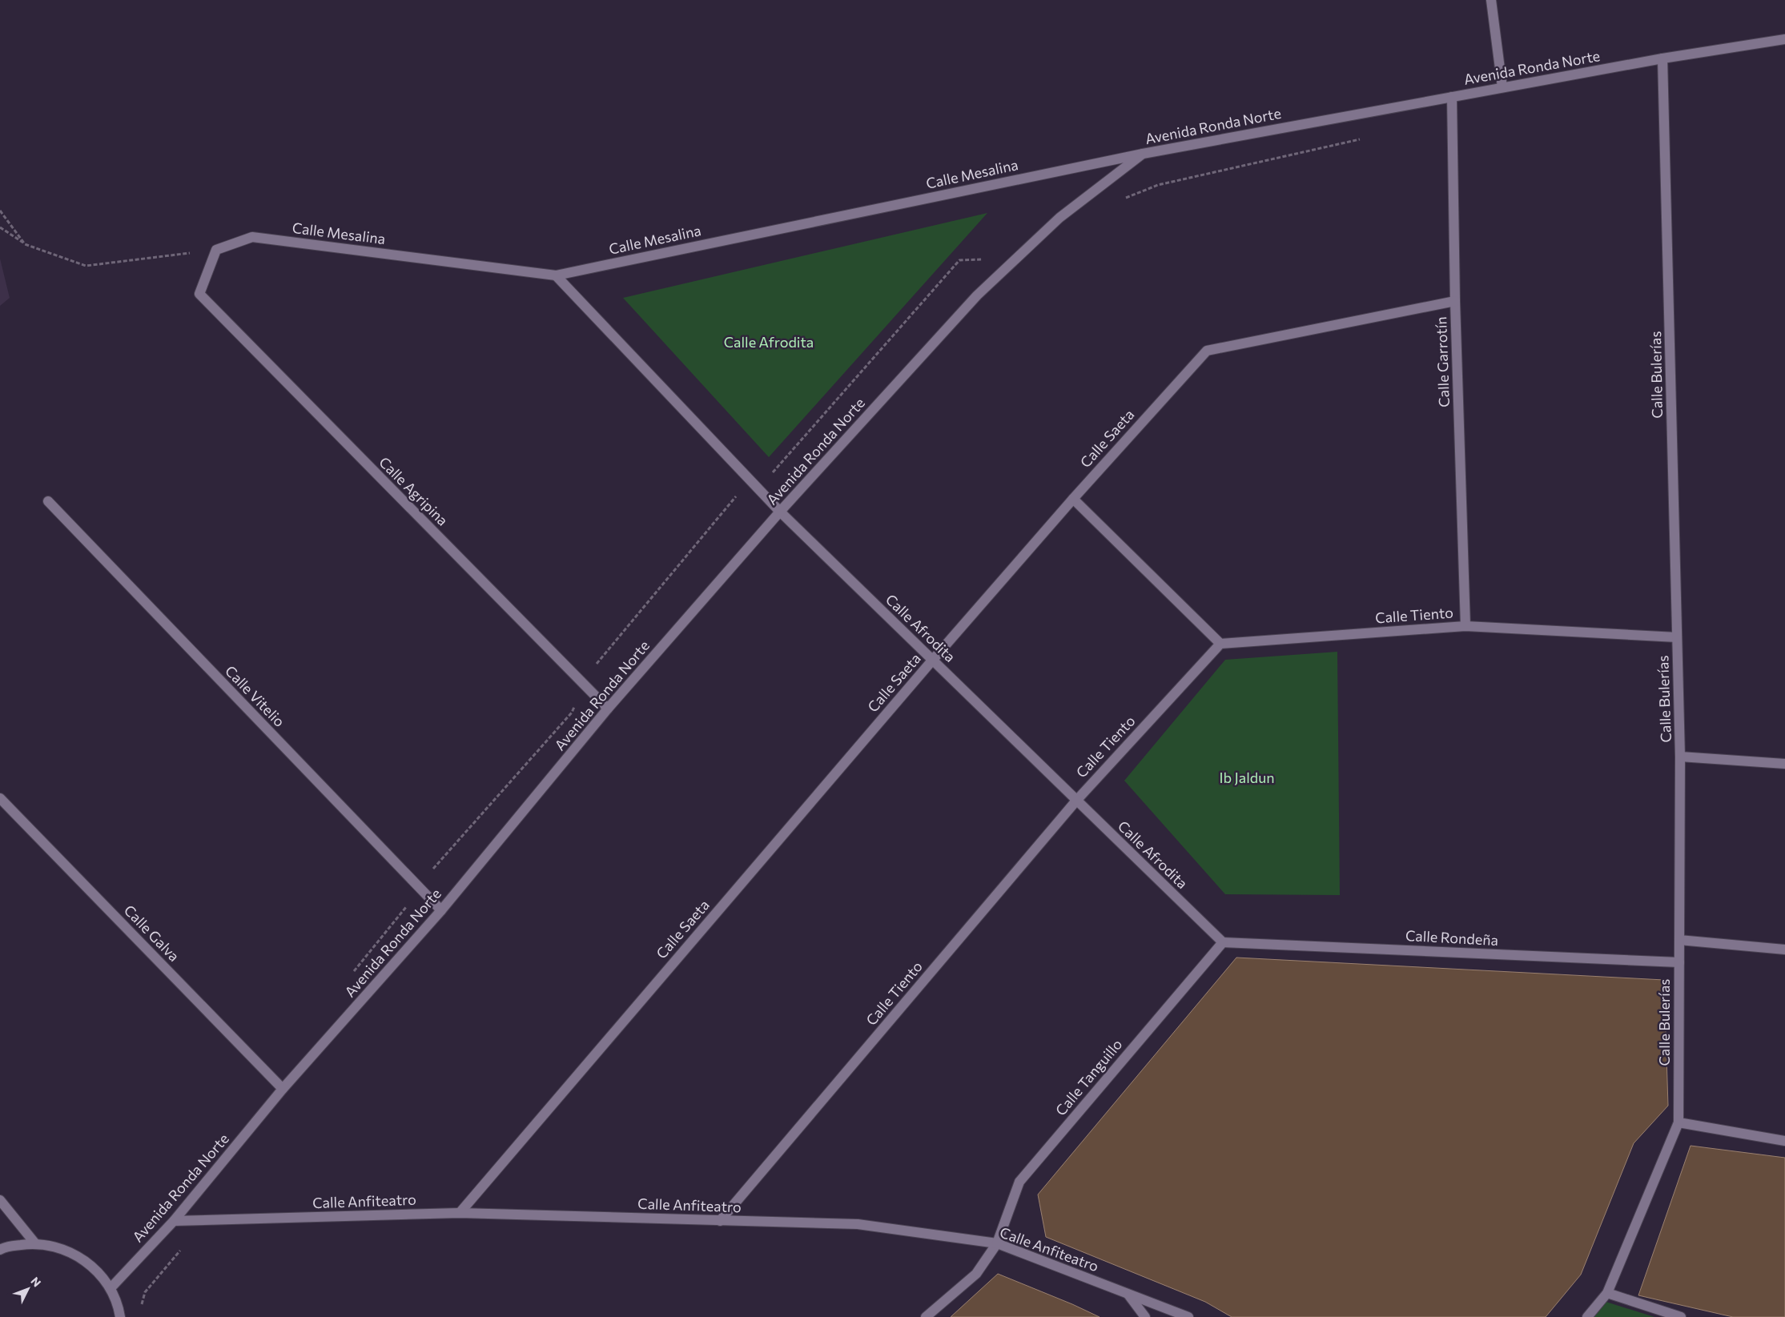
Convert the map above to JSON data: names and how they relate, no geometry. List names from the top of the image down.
{
  "streets": {
    "street": [
      "Avenida Ronda Norte",
      "Calle Mesalina",
      "Calle Garrotín",
      "Calle Bulerías",
      "Calle Saeta",
      "Calle Agripina",
      "Calle Tiento",
      "Calle Afrodita",
      "Calle Vitelio",
      "Calle Galva",
      "Calle Rondeña",
      "Calle Tanguillo",
      "Calle Anfiteatro"
    ]
  },
  "crossings": [
    ["Avenida Ronda Norte", "Calle Mesalina"],
    ["Avenida Ronda Norte", "Calle Garrotín"],
    ["Avenida Ronda Norte", "Calle Bulerías"],
    ["Avenida Ronda Norte", "Calle Agripina"],
    ["Avenida Ronda Norte", "Calle Afrodita"],
    ["Avenida Ronda Norte", "Calle Vitelio"],
    ["Avenida Ronda Norte", "Calle Galva"],
    ["Avenida Ronda Norte", "Calle Anfiteatro"],
    ["Calle Mesalina", "Calle Agripina"],
    ["Calle Mesalina", "Calle Afrodita"],
    ["Calle Garrotín", "Calle Saeta"],
    ["Calle Garrotín", "Calle Tiento"],
    ["Calle Bulerías", "Calle Tiento"],
    ["Calle Bulerías", "Calle Rondeña"],
    ["Calle Saeta", "Calle Afrodita"],
    ["Calle Saeta", "Calle Anfiteatro"],
    ["Calle Tiento", "Calle Afrodita"],
    ["Calle Tiento", "Calle Anfiteatro"],
    ["Calle Afrodita", "Calle Rondeña"],
    ["Calle Afrodita", "Calle Tanguillo"],
    ["Calle Rondeña", "Calle Tanguillo"],
    ["Calle Tanguillo", "Calle Anfiteatro"]
  ],
  "parks": ["Calle Afrodita", "Ib Jaldun"],
  "north": "top right"
}
